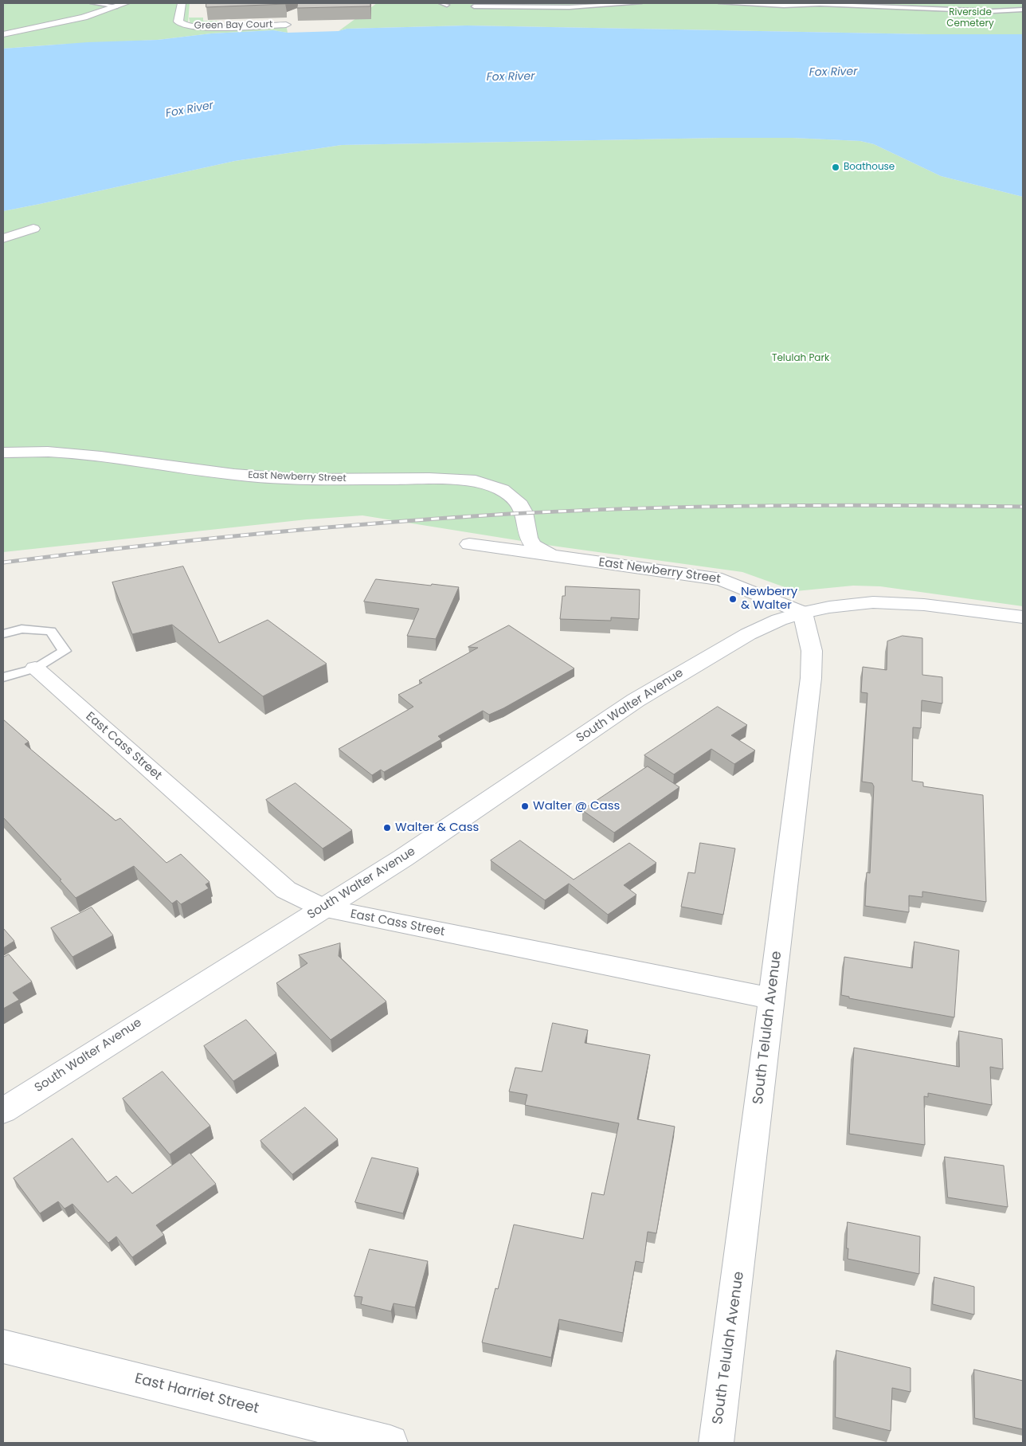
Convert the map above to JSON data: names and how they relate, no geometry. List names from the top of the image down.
{
  "streets": {
    "street": [
      "Green Bay Court",
      "East Newberry Street",
      "South Walter Avenue",
      "East Cass Street",
      "South Telulah Avenue",
      "East Harriet Street"
    ]
  },
  "crossings": [
    ["East Newberry Street", "South Walter Avenue"],
    ["East Newberry Street", "South Telulah Avenue"],
    ["South Walter Avenue", "East Cass Street"],
    ["South Walter Avenue", "South Telulah Avenue"],
    ["East Cass Street", "South Telulah Avenue"]
  ],
  "water": ["Fox River"],
  "parks": ["Riverside Cemetery", "Telulah Park"],
  "places": [
    "Boathouse",
    "Newberry & Walter",
    "Walter @ Cass",
    "Walter & Cass"
  ]
}
